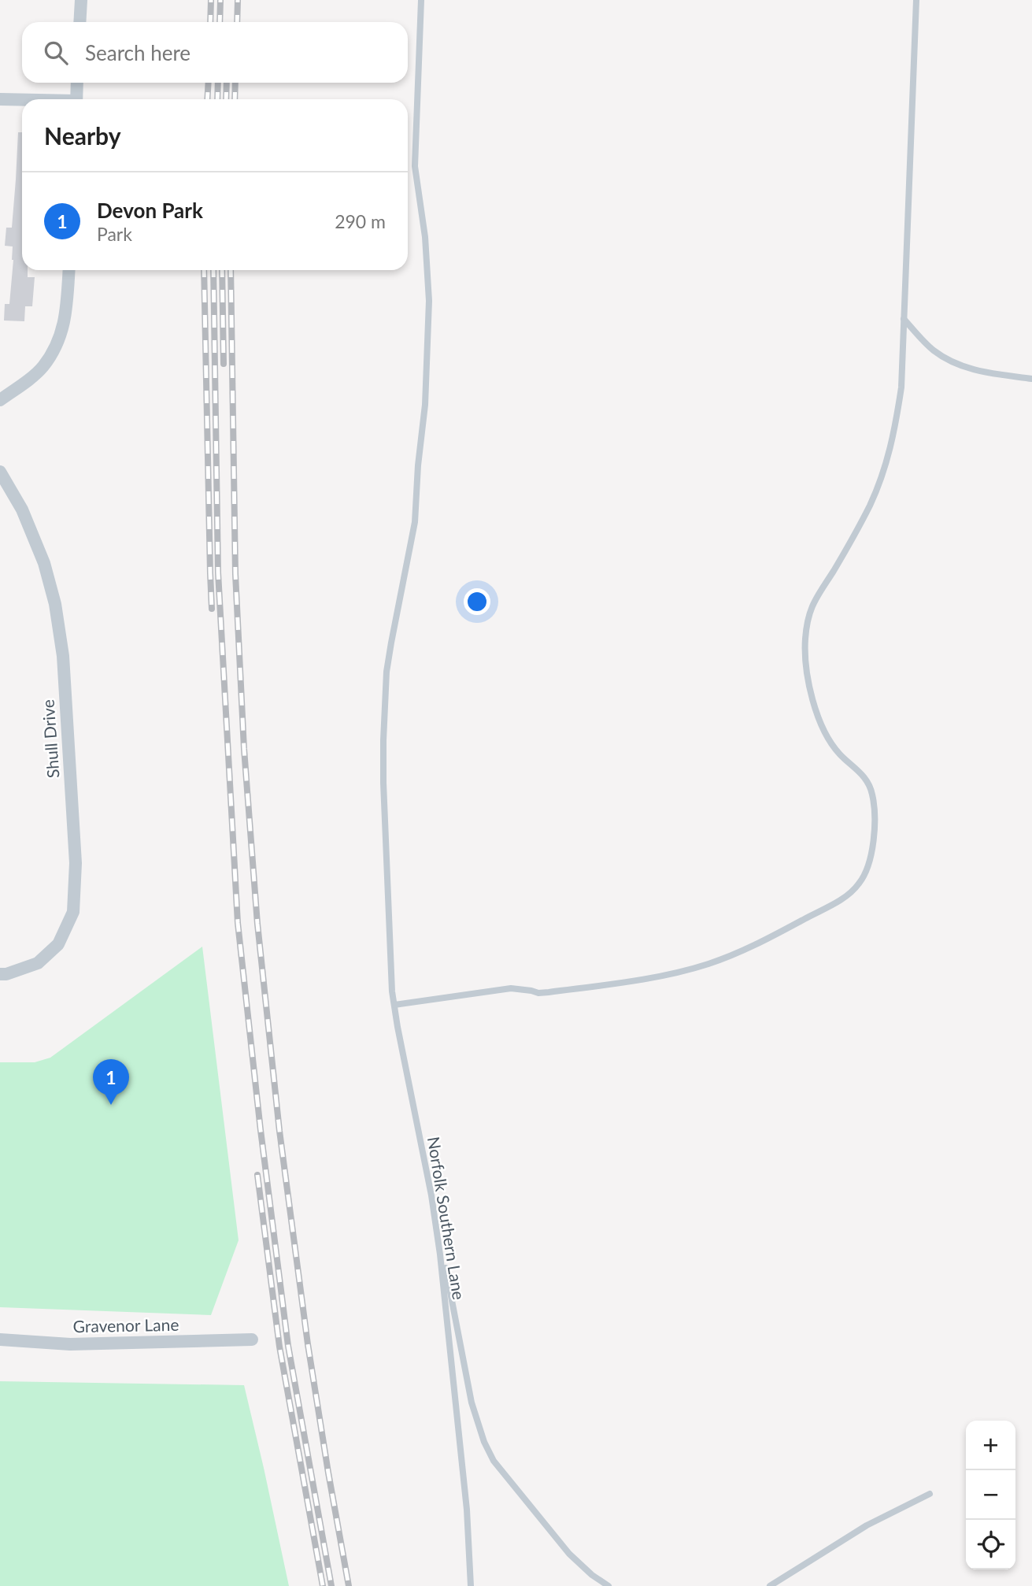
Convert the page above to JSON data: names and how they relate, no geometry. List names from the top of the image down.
{
  "streets": {
    "street": ["Shull Drive", "Gravenor Lane"],
    "lane": ["Norfolk Southern Lane"]
  },
  "page": {
    "search": "Search here",
    "heading": "Nearby",
    "list": [
      {
        "mark": "1",
        "name": "Devon Park",
        "note": "Park",
        "value": "290 m"
      }
    ],
    "pins": "1",
    "map_buttons": ["+", "−"]
  }
}
